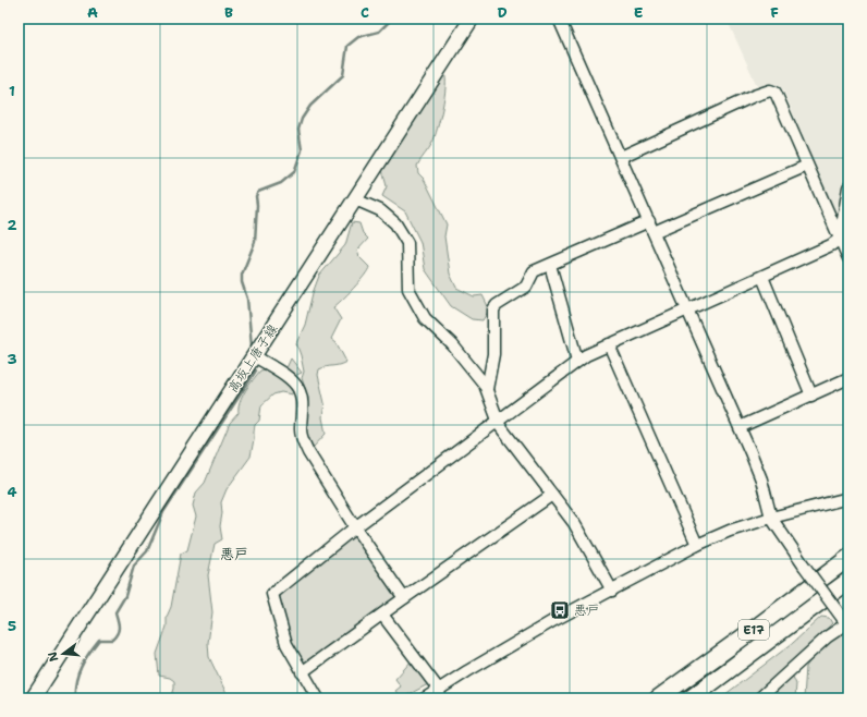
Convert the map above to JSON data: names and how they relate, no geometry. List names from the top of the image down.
{
  "streets": {
    "highway": ["E17"],
    "main road": ["高坂上唐子線"]
  },
  "districts": ["悪戸"],
  "places": {
    "bus stop": ["悪戸"]
  },
  "north": "left",
  "grid": {
    "columns": [
      "A",
      "B",
      "C",
      "D",
      "E",
      "F"
    ],
    "rows": [
      "1",
      "2",
      "3",
      "4",
      "5"
    ]
  }
}
